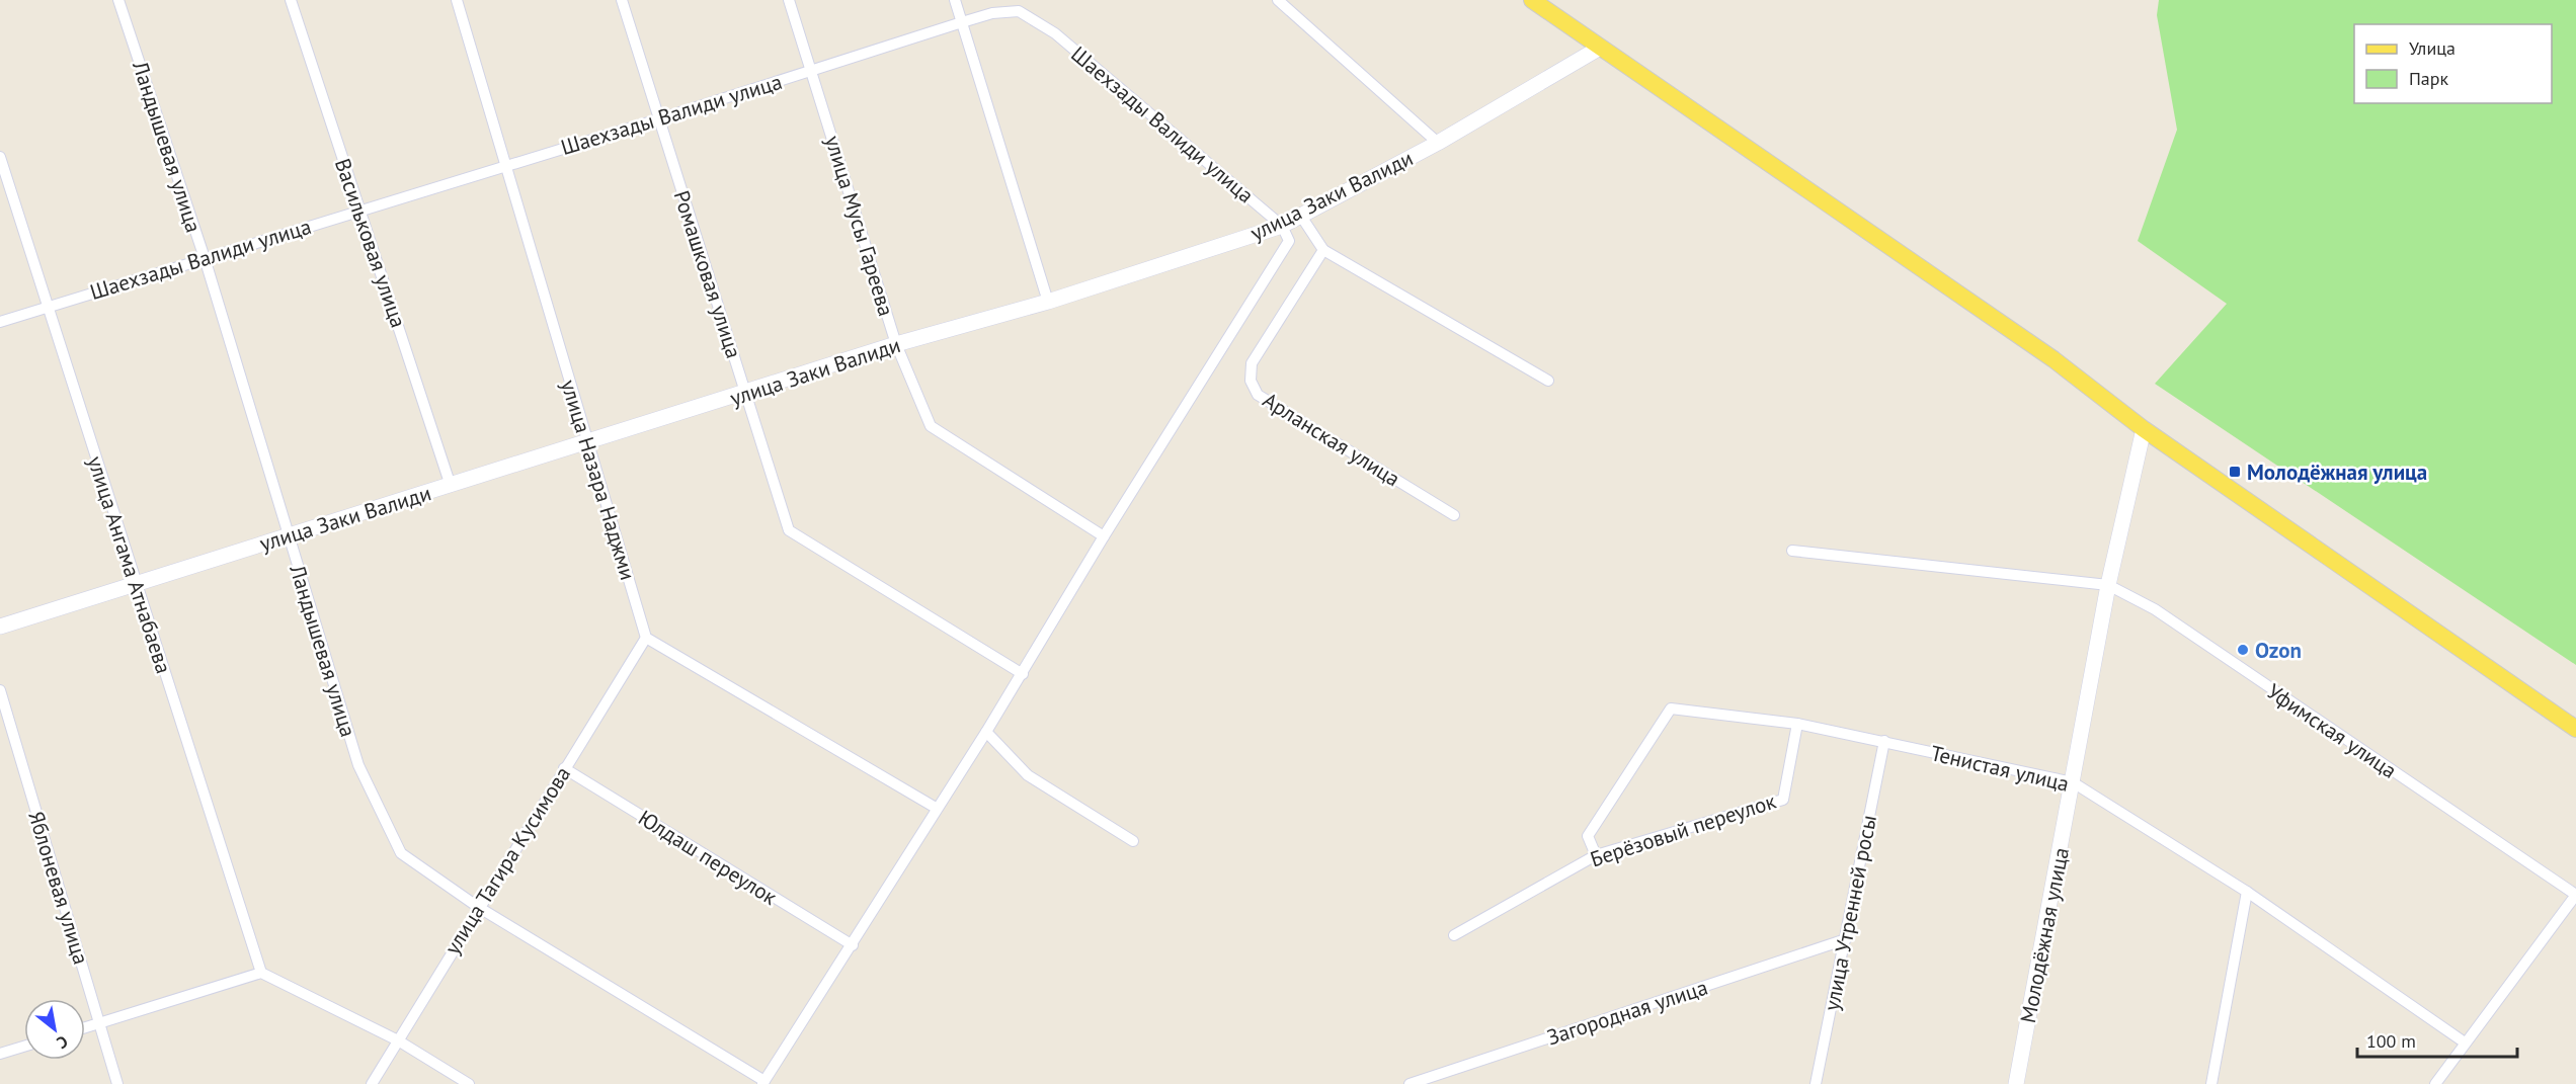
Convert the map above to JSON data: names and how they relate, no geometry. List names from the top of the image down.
{
  "streets": {
    "street": [
      "Шаехзады Валиди улица",
      "Ландышевая улица",
      "улица Заки Валиди",
      "улица Мусы Гареева",
      "Васильковая улица",
      "Ромашковая улица",
      "Арланская улица",
      "улица Назара Наджми",
      "улица Ангама Атнабаева",
      "Уфимская улица",
      "Тенистая улица",
      "Берёзовый переулок",
      "Юлдаш переулок",
      "улица Тагира Кусимова",
      "Яблоневая улица",
      "улица Утренней росы",
      "Молодёжная улица",
      "Загородная улица"
    ]
  },
  "crossings": [
    ["Шаехзады Валиди улица", "Ландышевая улица"],
    ["Шаехзады Валиди улица", "улица Заки Валиди"],
    ["Шаехзады Валиди улица", "улица Мусы Гареева"],
    ["Шаехзады Валиди улица", "Васильковая улица"],
    ["Шаехзады Валиди улица", "Ромашковая улица"],
    ["Шаехзады Валиди улица", "улица Назара Наджми"],
    ["Шаехзады Валиди улица", "улица Ангама Атнабаева"],
    ["Ландышевая улица", "улица Заки Валиди"],
    ["Ландышевая улица", "улица Тагира Кусимова"],
    ["улица Заки Валиди", "улица Мусы Гареева"],
    ["улица Заки Валиди", "Васильковая улица"],
    ["улица Заки Валиди", "Ромашковая улица"],
    ["улица Заки Валиди", "улица Назара Наджми"],
    ["улица Заки Валиди", "улица Ангама Атнабаева"],
    ["улица Назара Наджми", "улица Тагира Кусимова"],
    ["Уфимская улица", "Молодёжная улица"],
    ["Тенистая улица", "Берёзовый переулок"],
    ["Тенистая улица", "улица Утренней росы"],
    ["Тенистая улица", "Молодёжная улица"],
    ["Юлдаш переулок", "улица Тагира Кусимова"],
    ["улица Утренней росы", "Загородная улица"]
  ],
  "places": {
    "transit": ["Молодёжная улица"],
    "other": ["Ozon"]
  },
  "legend": ["Улица", "Парк"],
  "scale_bar": "100 m",
  "north": "bottom right"
}
